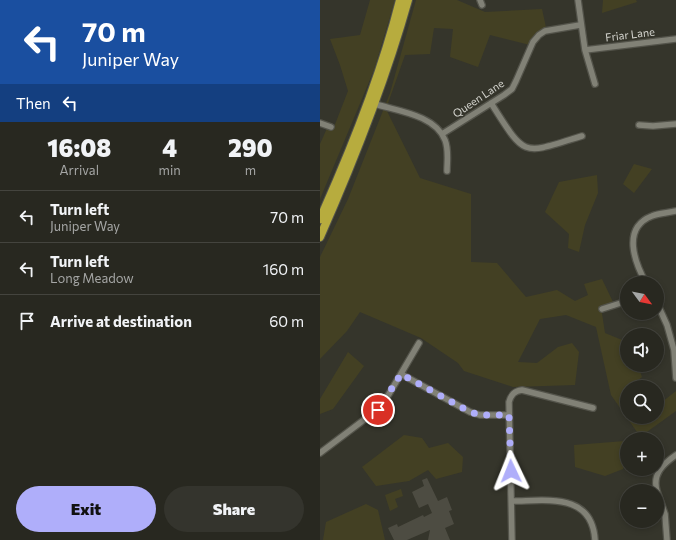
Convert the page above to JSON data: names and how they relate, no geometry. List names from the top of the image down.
{
  "streets": {
    "street": ["Friar Lane", "Queen Lane"]
  },
  "north": "bottom right",
  "page": {
    "turn": ["70 m", "Juniper Way"],
    "then": "Then",
    "eta": [
      "16:08",
      "Arrival",
      "4",
      "min",
      "290",
      "m"
    ],
    "list": [
      {
        "name": "Turn left",
        "note": "Juniper Way",
        "value": "70 m"
      },
      {
        "name": "Turn left",
        "note": "Long Meadow",
        "value": "160 m"
      },
      {
        "name": "Arrive at destination",
        "value": "60 m"
      }
    ],
    "map_buttons": ["+", "−"],
    "buttons": ["Exit", "Share"]
  }
}
